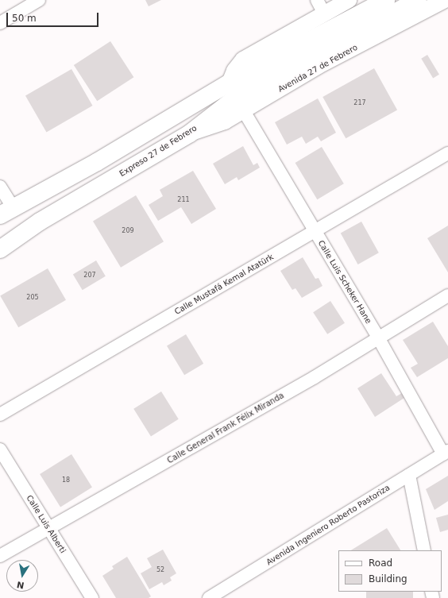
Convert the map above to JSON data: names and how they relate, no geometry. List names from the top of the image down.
{
  "streets": {
    "highway": ["Expreso 27 de Febrero"],
    "main road": ["Avenida 27 de Febrero"],
    "street": [
      "Calle Luis Scheker Hane",
      "Calle Mustafá Kemal Atatürk",
      "Calle General Frank Félix Miranda",
      "Calle Luis Alberti",
      "Avenida Ingeniero Roberto Pastoriza"
    ]
  },
  "crossings": [
    ["Avenida 27 de Febrero", "Expreso 27 de Febrero"],
    ["Avenida 27 de Febrero", "Calle Luis Scheker Hane"],
    ["Calle Luis Scheker Hane", "Calle Mustafá Kemal Atatürk"],
    ["Calle Luis Scheker Hane", "Calle General Frank Félix Miranda"],
    ["Calle Luis Scheker Hane", "Avenida Ingeniero Roberto Pastoriza"],
    ["Calle General Frank Félix Miranda", "Calle Luis Alberti"]
  ],
  "house_numbers": [
    "217",
    "211",
    "209",
    "207",
    "205",
    "18",
    "52"
  ],
  "legend": ["Road", "Building"],
  "scale_bar": "50 m",
  "north": "bottom"
}
